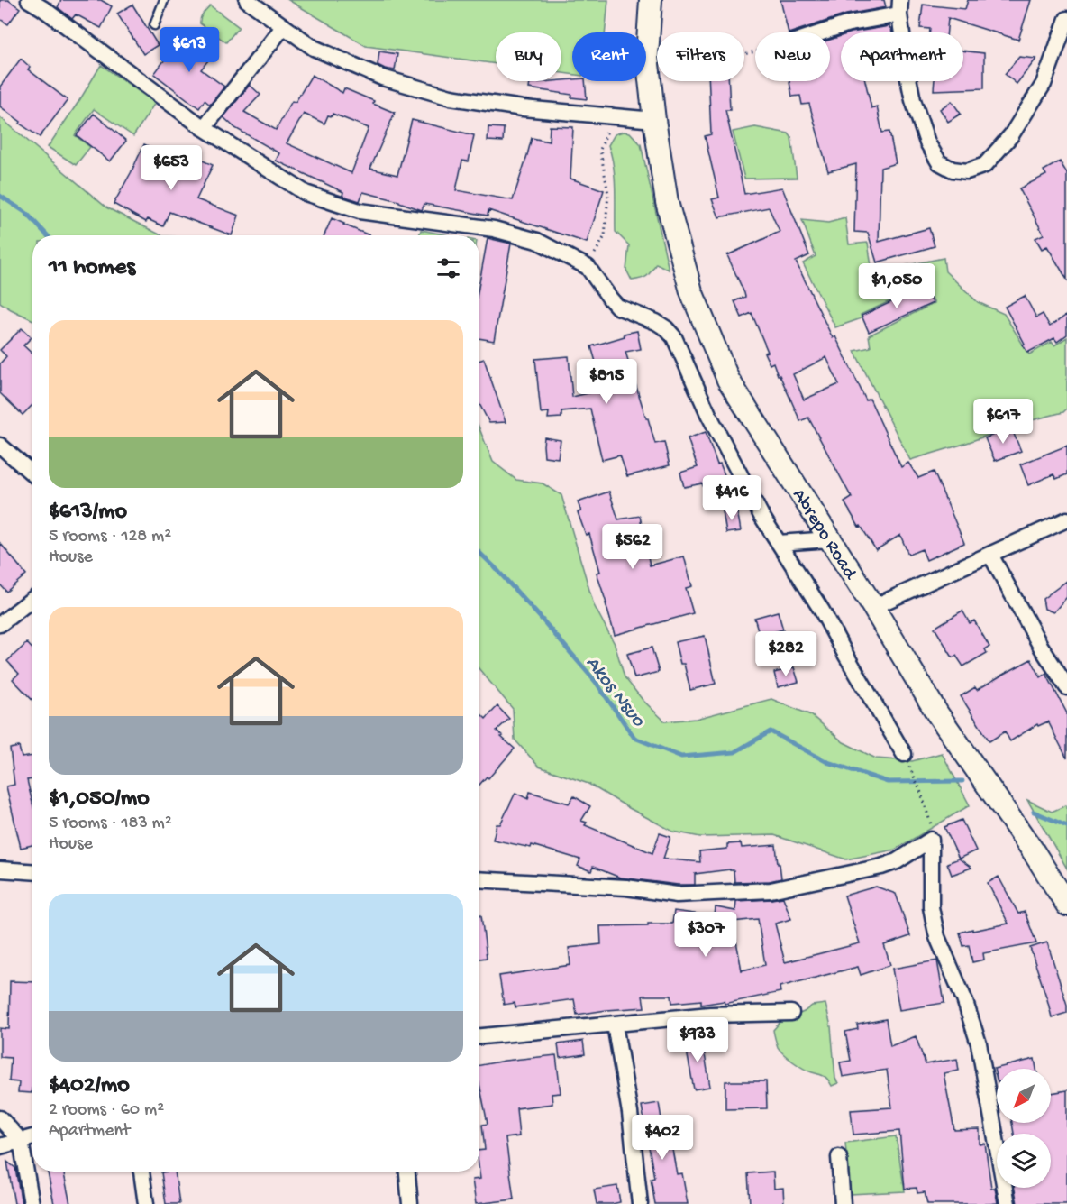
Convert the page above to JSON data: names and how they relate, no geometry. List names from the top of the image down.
{
  "streets": {
    "main road": ["Abrepo Road"]
  },
  "water": ["Akos Nsuo"],
  "north": "bottom left",
  "page": {
    "price": [
      "$613",
      "$653",
      "$1,050",
      "$815",
      "$617",
      "$416",
      "$562",
      "$282",
      "$307",
      "$933",
      "$402"
    ],
    "chip": [
      "Buy",
      "Rent",
      "Filters",
      "New",
      "Apartment"
    ],
    "heading": "11 homes",
    "list": [
      {
        "name": "$613/mo",
        "note": "5 rooms · 128 m² · House"
      },
      {
        "name": "$1,050/mo",
        "note": "5 rooms · 183 m² · House"
      },
      {
        "name": "$402/mo",
        "note": "2 rooms · 60 m² · Apartment"
      }
    ]
  }
}
